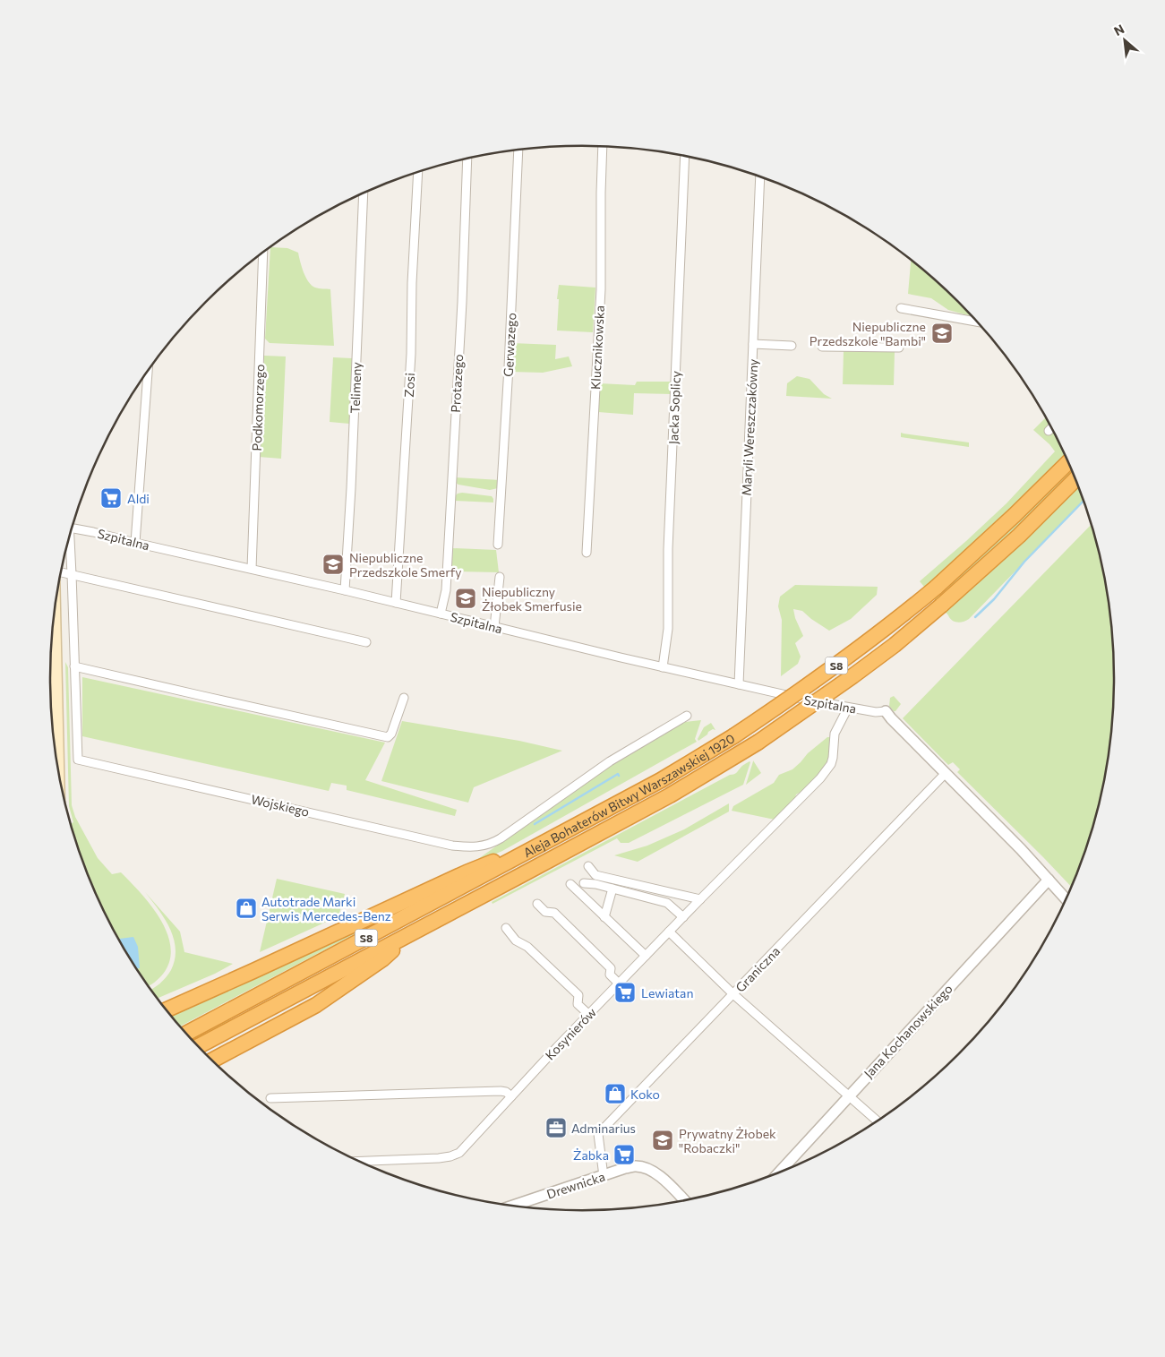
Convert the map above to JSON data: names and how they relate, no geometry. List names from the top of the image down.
{
  "streets": {
    "highway": ["S8", "Aleja Bohaterów Bitwy Warszawskiej 1920"],
    "street": [
      "Gerwazego",
      "Klucznikowska",
      "Protazego",
      "Zosi",
      "Telimeny",
      "Podkomorzego",
      "Jacka Soplicy",
      "Maryli Wereszczakówny",
      "Szpitalna",
      "Wojskiego",
      "Graniczna",
      "Jana Kochanowskiego",
      "Kosynierów",
      "Drewnicka"
    ]
  },
  "crossings": [
    ["Protazego", "Szpitalna"],
    ["Zosi", "Szpitalna"],
    ["Telimeny", "Szpitalna"],
    ["Podkomorzego", "Szpitalna"],
    ["Jacka Soplicy", "Szpitalna"],
    ["Maryli Wereszczakówny", "Szpitalna"],
    ["Szpitalna", "Graniczna"],
    ["Szpitalna", "Jana Kochanowskiego"],
    ["Szpitalna", "Kosynierów"],
    ["Graniczna", "Drewnicka"]
  ],
  "places": {
    "school or university": [
      "Niepubliczne Przedszkole \"Bambi\"",
      "Niepubliczne Przedszkole Smerfy",
      "Niepubliczny Żłobek Smerfusie",
      "Prywatny Żłobek \"Robaczki\""
    ],
    "supermarket": ["Aldi", "Lewiatan", "Żabka"],
    "shop": ["Autotrade Marki Serwis Mercedes-Benz", "Koko"],
    "office": ["Adminarius"]
  },
  "north": "top left"
}
